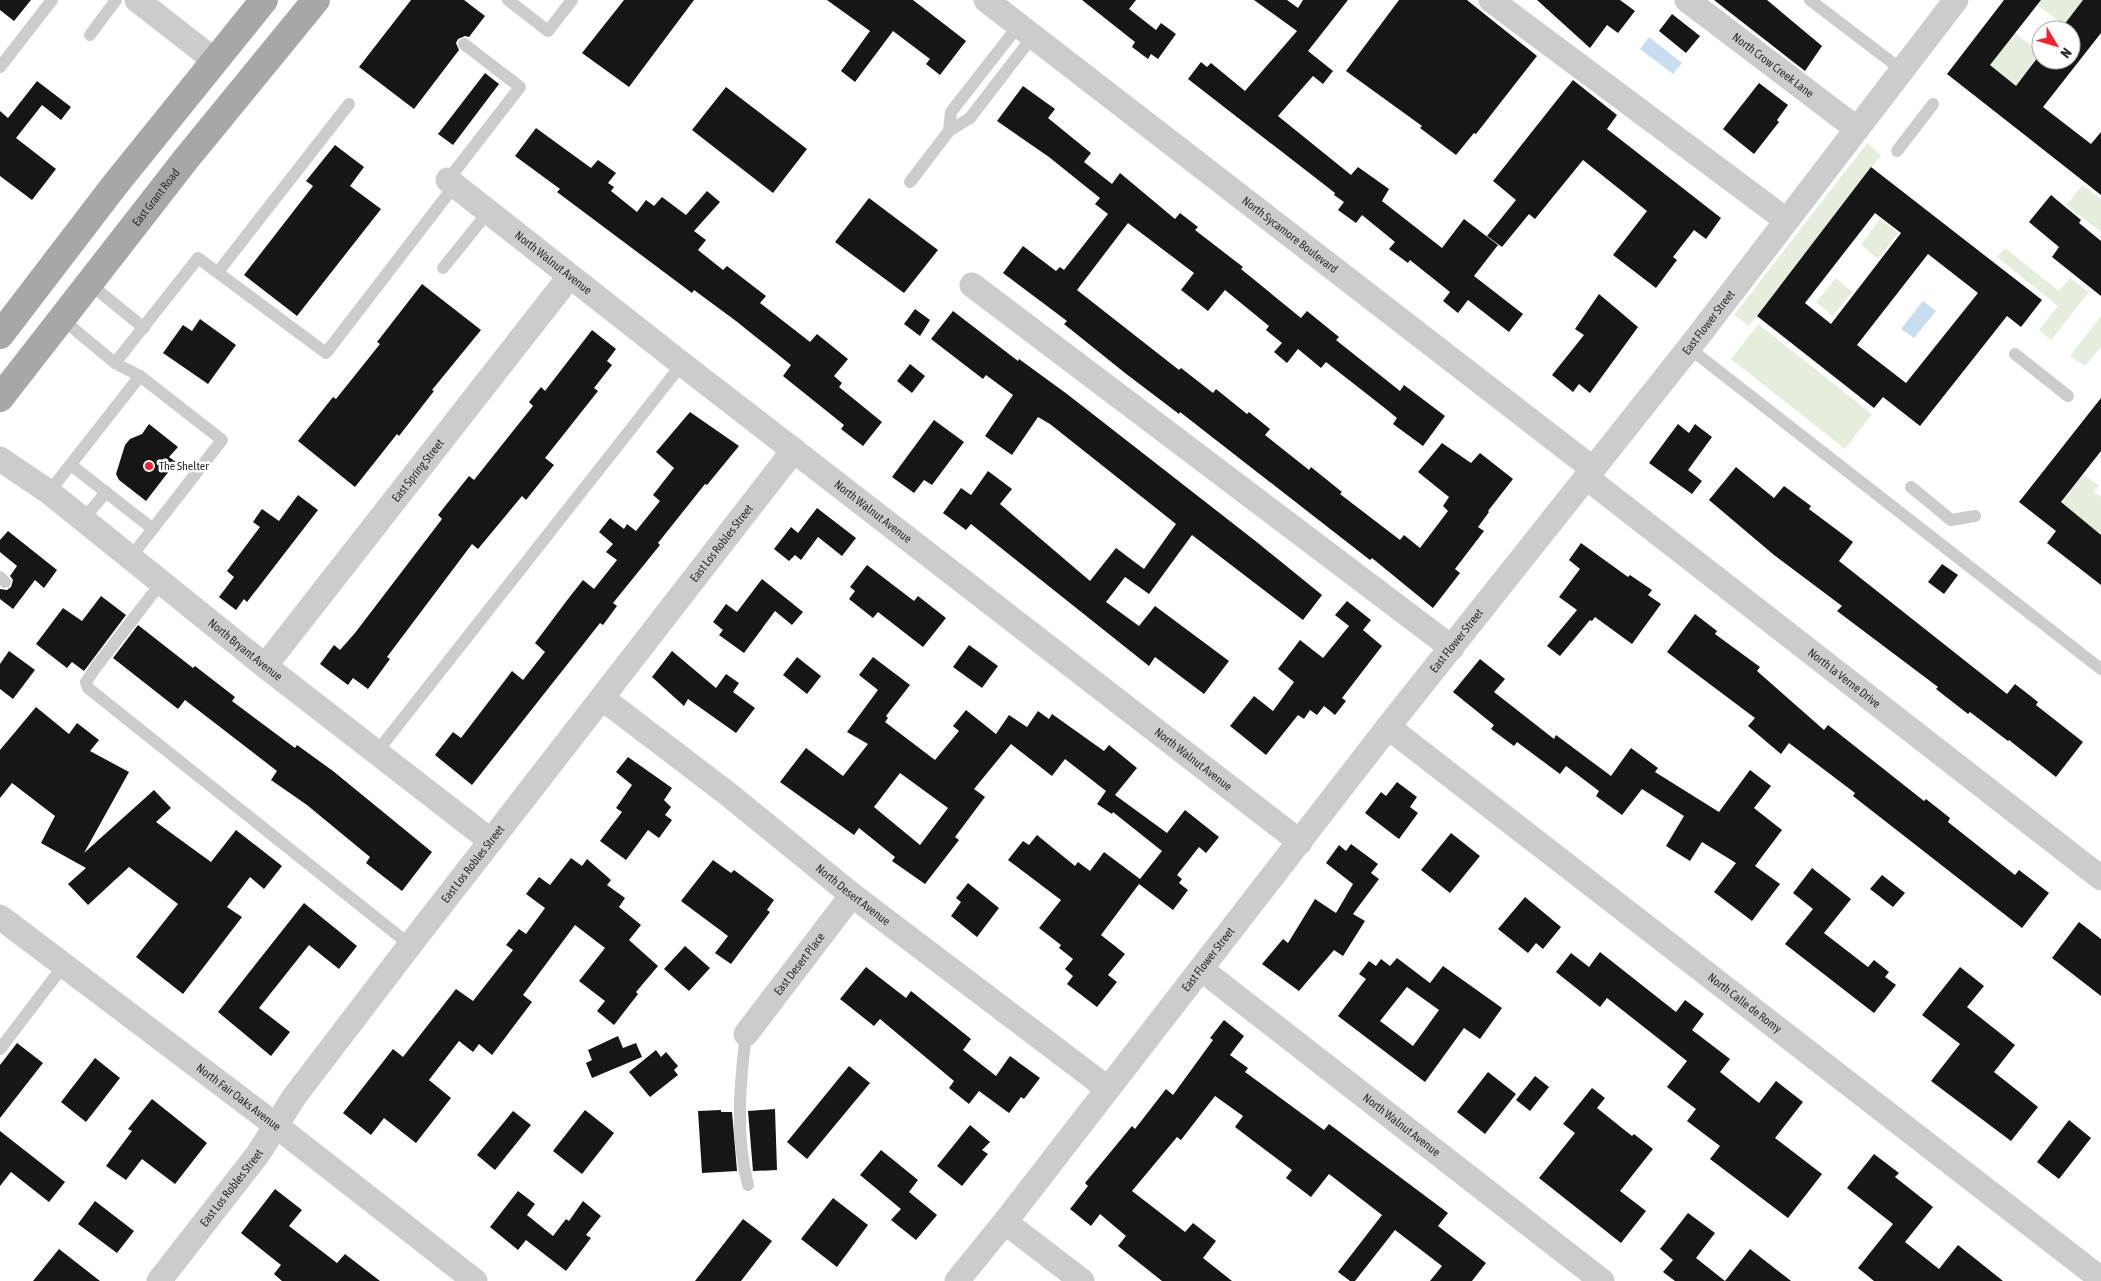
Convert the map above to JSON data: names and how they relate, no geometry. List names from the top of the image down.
{
  "streets": {
    "main road": ["East Grant Road"],
    "street": [
      "North Crow Creek Lane",
      "North Sycamore Boulevard",
      "North Walnut Avenue",
      "East Flower Street",
      "East Spring Street",
      "East Los Robles Street",
      "North Bryant Avenue",
      "North la Verne Drive",
      "North Desert Avenue",
      "East Desert Place",
      "North Calle de Romy",
      "North Fair Oaks Avenue"
    ]
  },
  "crossings": [
    ["North Crow Creek Lane", "East Flower Street"],
    ["North Sycamore Boulevard", "East Flower Street"],
    ["North Sycamore Boulevard", "North la Verne Drive"],
    ["North Walnut Avenue", "East Flower Street"],
    ["North Walnut Avenue", "East Spring Street"],
    ["North Walnut Avenue", "East Los Robles Street"],
    ["East Flower Street", "North la Verne Drive"],
    ["East Flower Street", "North Desert Avenue"],
    ["East Flower Street", "North Calle de Romy"],
    ["East Spring Street", "North Bryant Avenue"],
    ["East Los Robles Street", "North Bryant Avenue"],
    ["East Los Robles Street", "North Desert Avenue"],
    ["East Los Robles Street", "North Fair Oaks Avenue"],
    ["North Desert Avenue", "East Desert Place"]
  ],
  "places": ["The Shelter"],
  "north": "bottom right"
}
